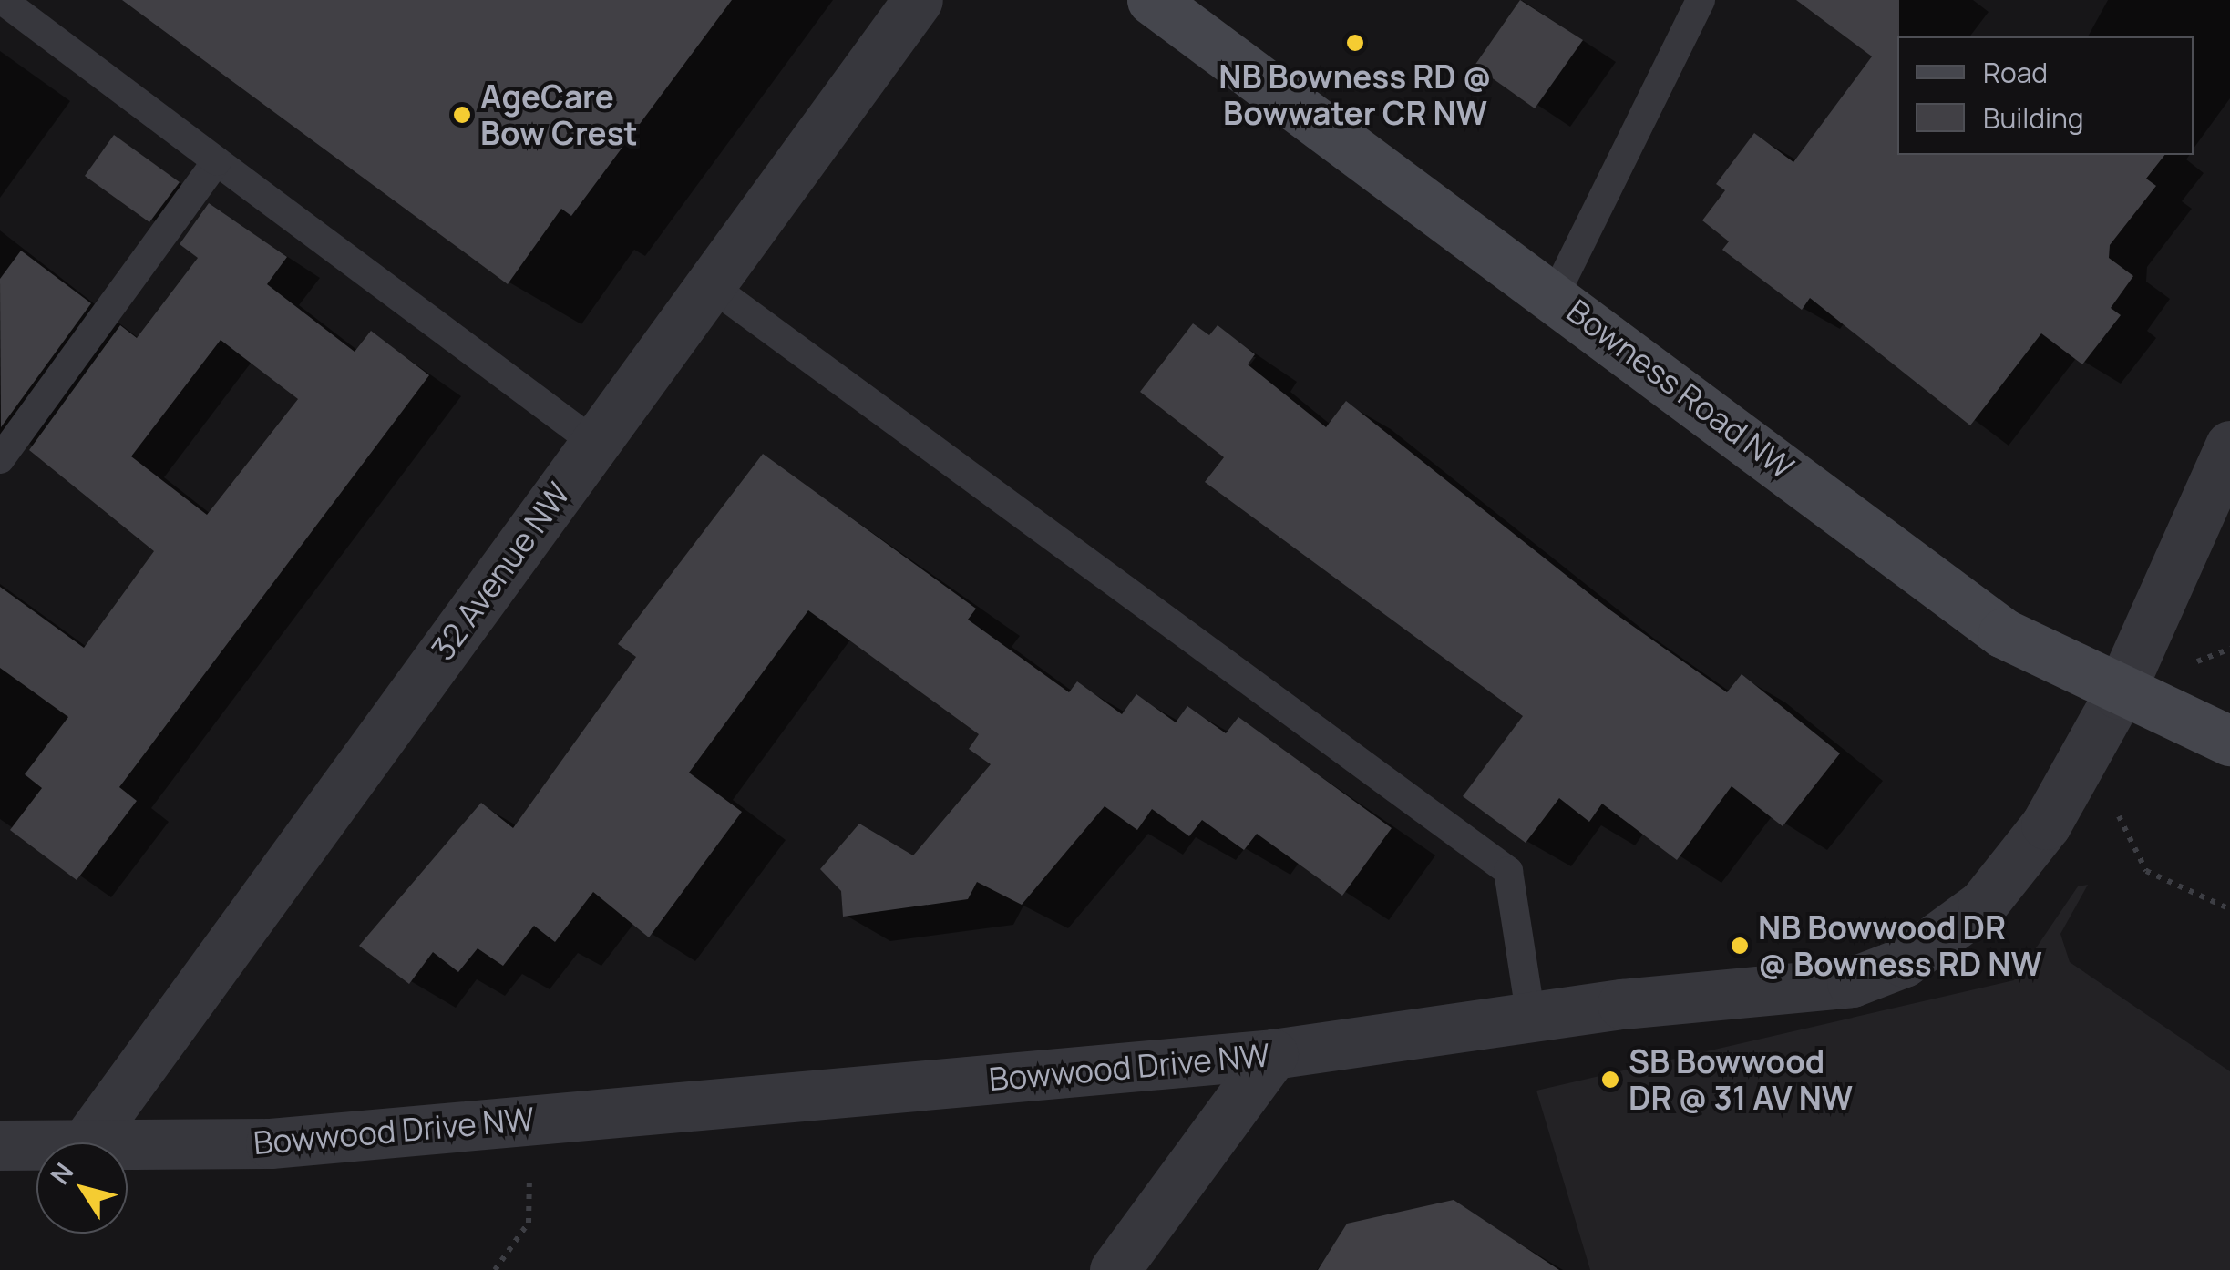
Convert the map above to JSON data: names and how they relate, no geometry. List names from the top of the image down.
{
  "streets": {
    "street": ["Bowness Road NW", "32 Avenue NW", "Bowwood Drive NW"]
  },
  "crossings": [
    ["Bowness Road NW", "Bowwood Drive NW"]
  ],
  "places": [
    "NB Bowness RD @ Bowwater CR NW",
    "AgeCare Bow Crest",
    "NB Bowwood DR @ Bowness RD NW",
    "SB Bowwood DR @ 31 AV NW"
  ],
  "legend": ["Road", "Building"],
  "north": "top left"
}
